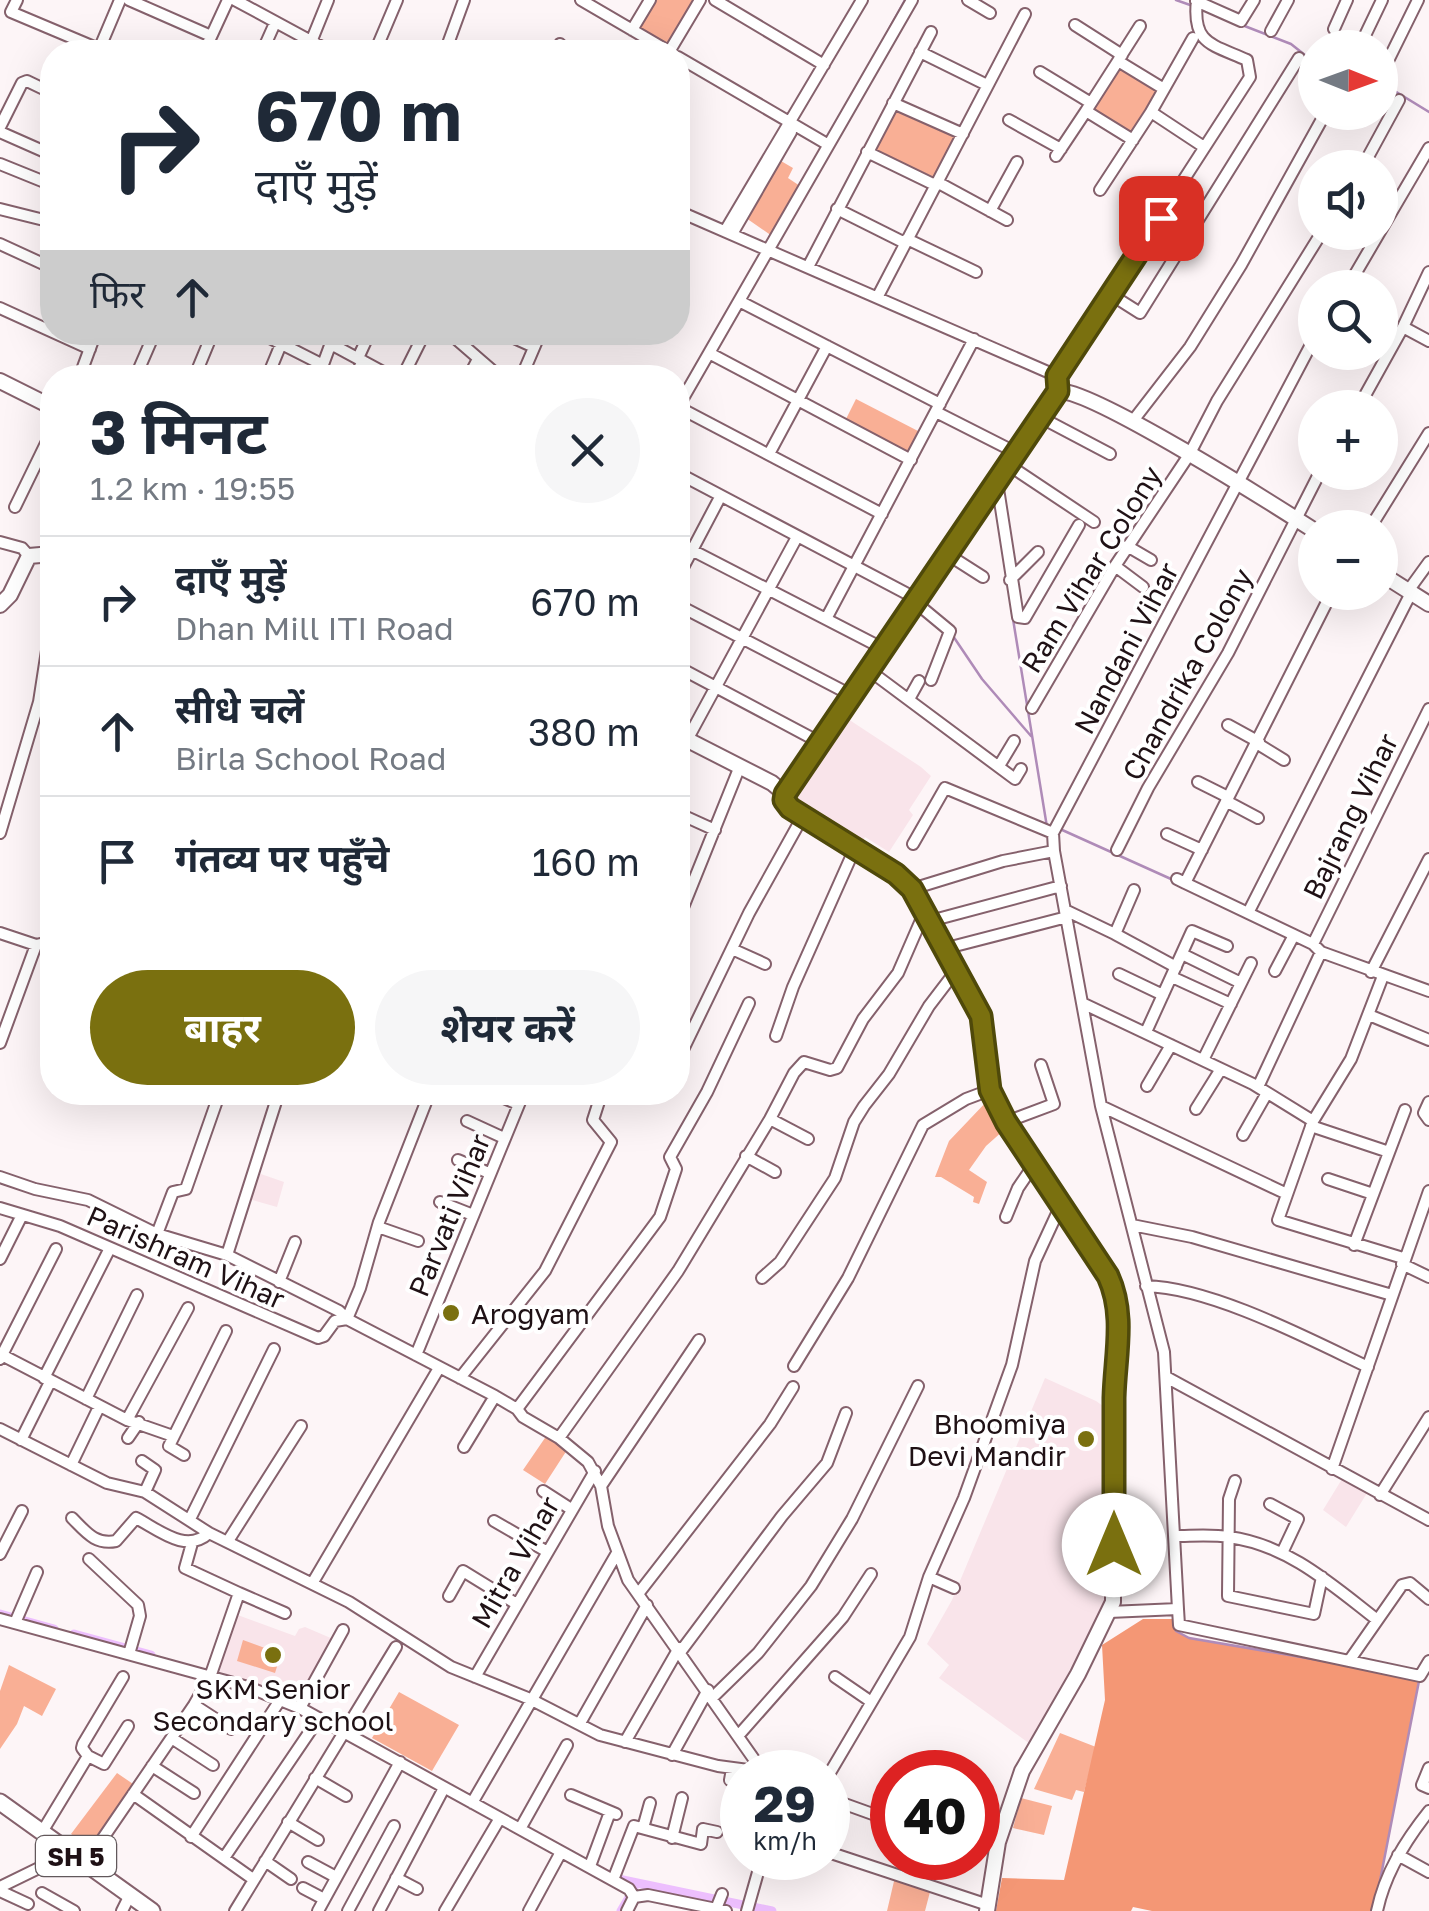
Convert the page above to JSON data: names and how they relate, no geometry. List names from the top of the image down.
{
  "streets": {
    "main road": ["SH 5"],
    "street": [
      "Ram Vihar Colony",
      "Nandani Vihar",
      "Chandrika Colony",
      "Bajrang Vihar",
      "Parvati Vihar",
      "Parishram Vihar",
      "Mitra Vihar"
    ]
  },
  "places": ["Arogyam", "Bhoomiya Devi Mandir", "SKM Senior Secondary school"],
  "north": "right",
  "page": {
    "map_buttons": ["+", "−"],
    "turn": ["670 m", "दाएँ मुड़ें"],
    "then": "फिर",
    "heading": ["3 मिनट", "1.2 km · 19:55"],
    "list": [
      {
        "name": "दाएँ मुड़ें",
        "note": "Dhan Mill ITI Road",
        "value": "670 m"
      },
      {
        "name": "सीधे चलें",
        "note": "Birla School Road",
        "value": "380 m"
      },
      {
        "name": "गंतव्य पर पहुँचे",
        "value": "160 m"
      }
    ],
    "buttons": ["बाहर", "शेयर करें"],
    "speed": "29 km/h",
    "limit": "40"
  }
}
